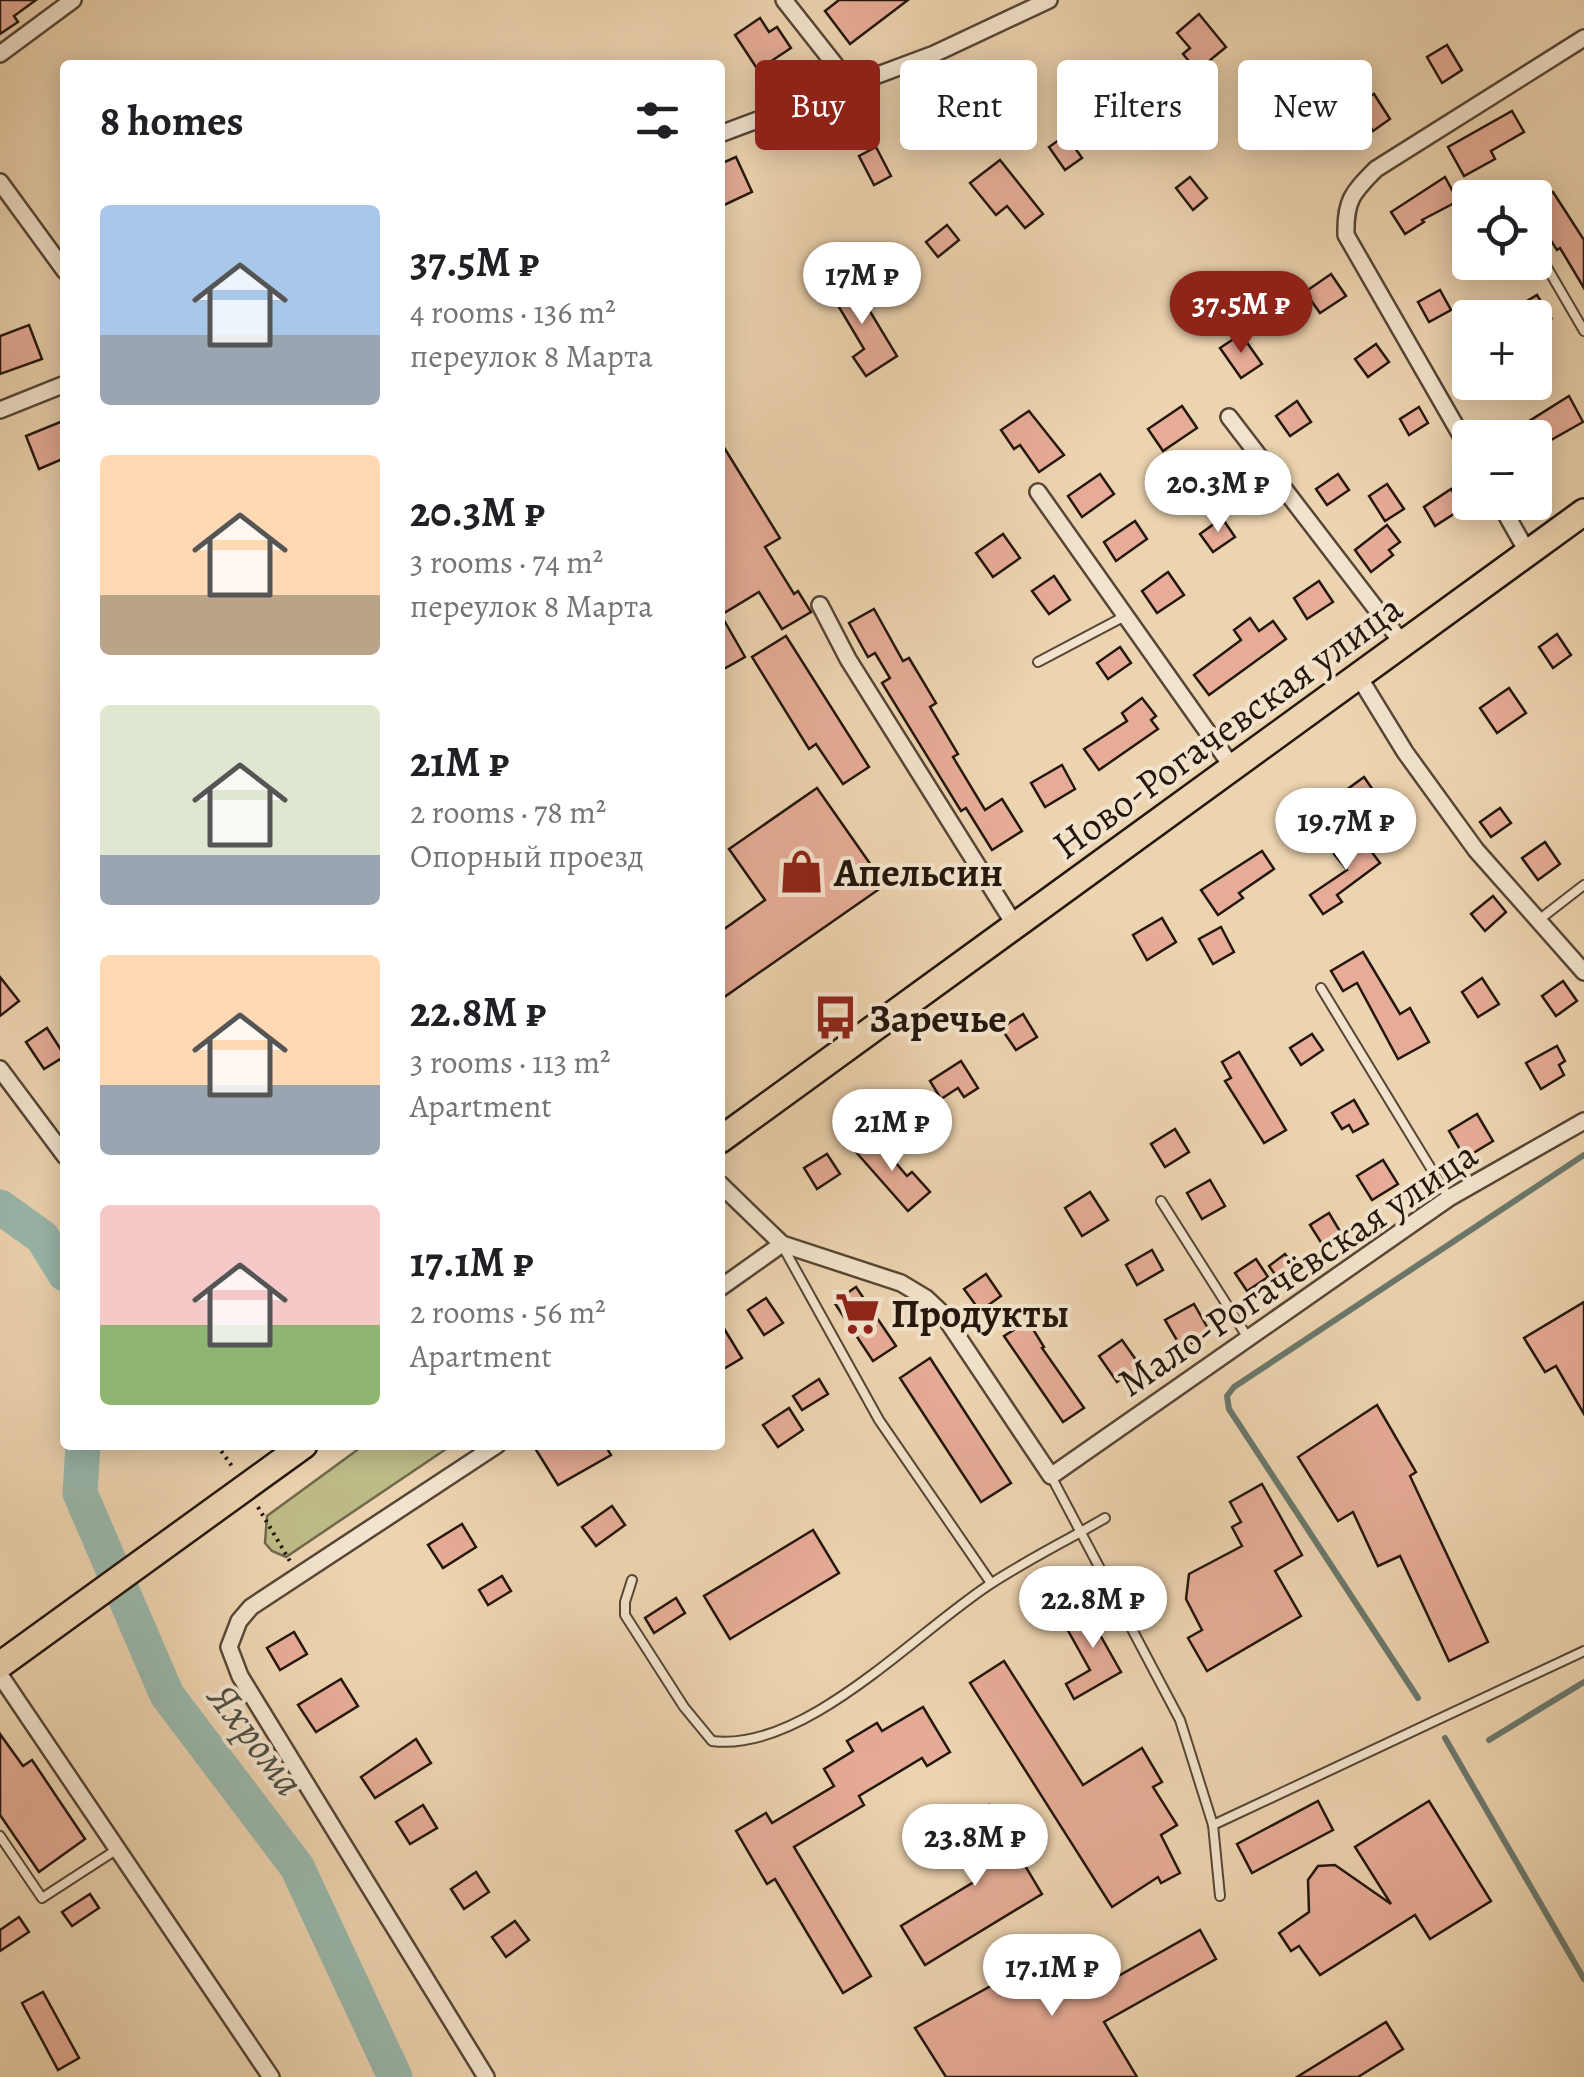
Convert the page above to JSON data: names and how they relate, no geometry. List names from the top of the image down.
{
  "streets": {
    "main road": ["Ново-Рогачевская улица"],
    "street": ["Мало-Рогачёвская улица"]
  },
  "water": ["Яхрома"],
  "places": {
    "shop": ["Апельсин"],
    "bus stop": ["Заречье"],
    "supermarket": ["Продукты"]
  },
  "page": {
    "chip": [
      "Buy",
      "Rent",
      "Filters",
      "New"
    ],
    "heading": "8 homes",
    "map_buttons": ["+", "−"],
    "list": [
      {
        "name": "37.5M ₽",
        "note": "4 rooms · 136 m² · переулок 8 Марта"
      },
      {
        "name": "20.3M ₽",
        "note": "3 rooms · 74 m² · переулок 8 Марта"
      },
      {
        "name": "21M ₽",
        "note": "2 rooms · 78 m² · Опорный проезд"
      },
      {
        "name": "22.8M ₽",
        "note": "3 rooms · 113 m² · Apartment"
      },
      {
        "name": "17.1M ₽",
        "note": "2 rooms · 56 m² · Apartment"
      }
    ],
    "price": [
      "17M ₽",
      "37.5M ₽",
      "20.3M ₽",
      "19.7M ₽",
      "21M ₽",
      "22.8M ₽",
      "23.8M ₽",
      "17.1M ₽"
    ]
  }
}
